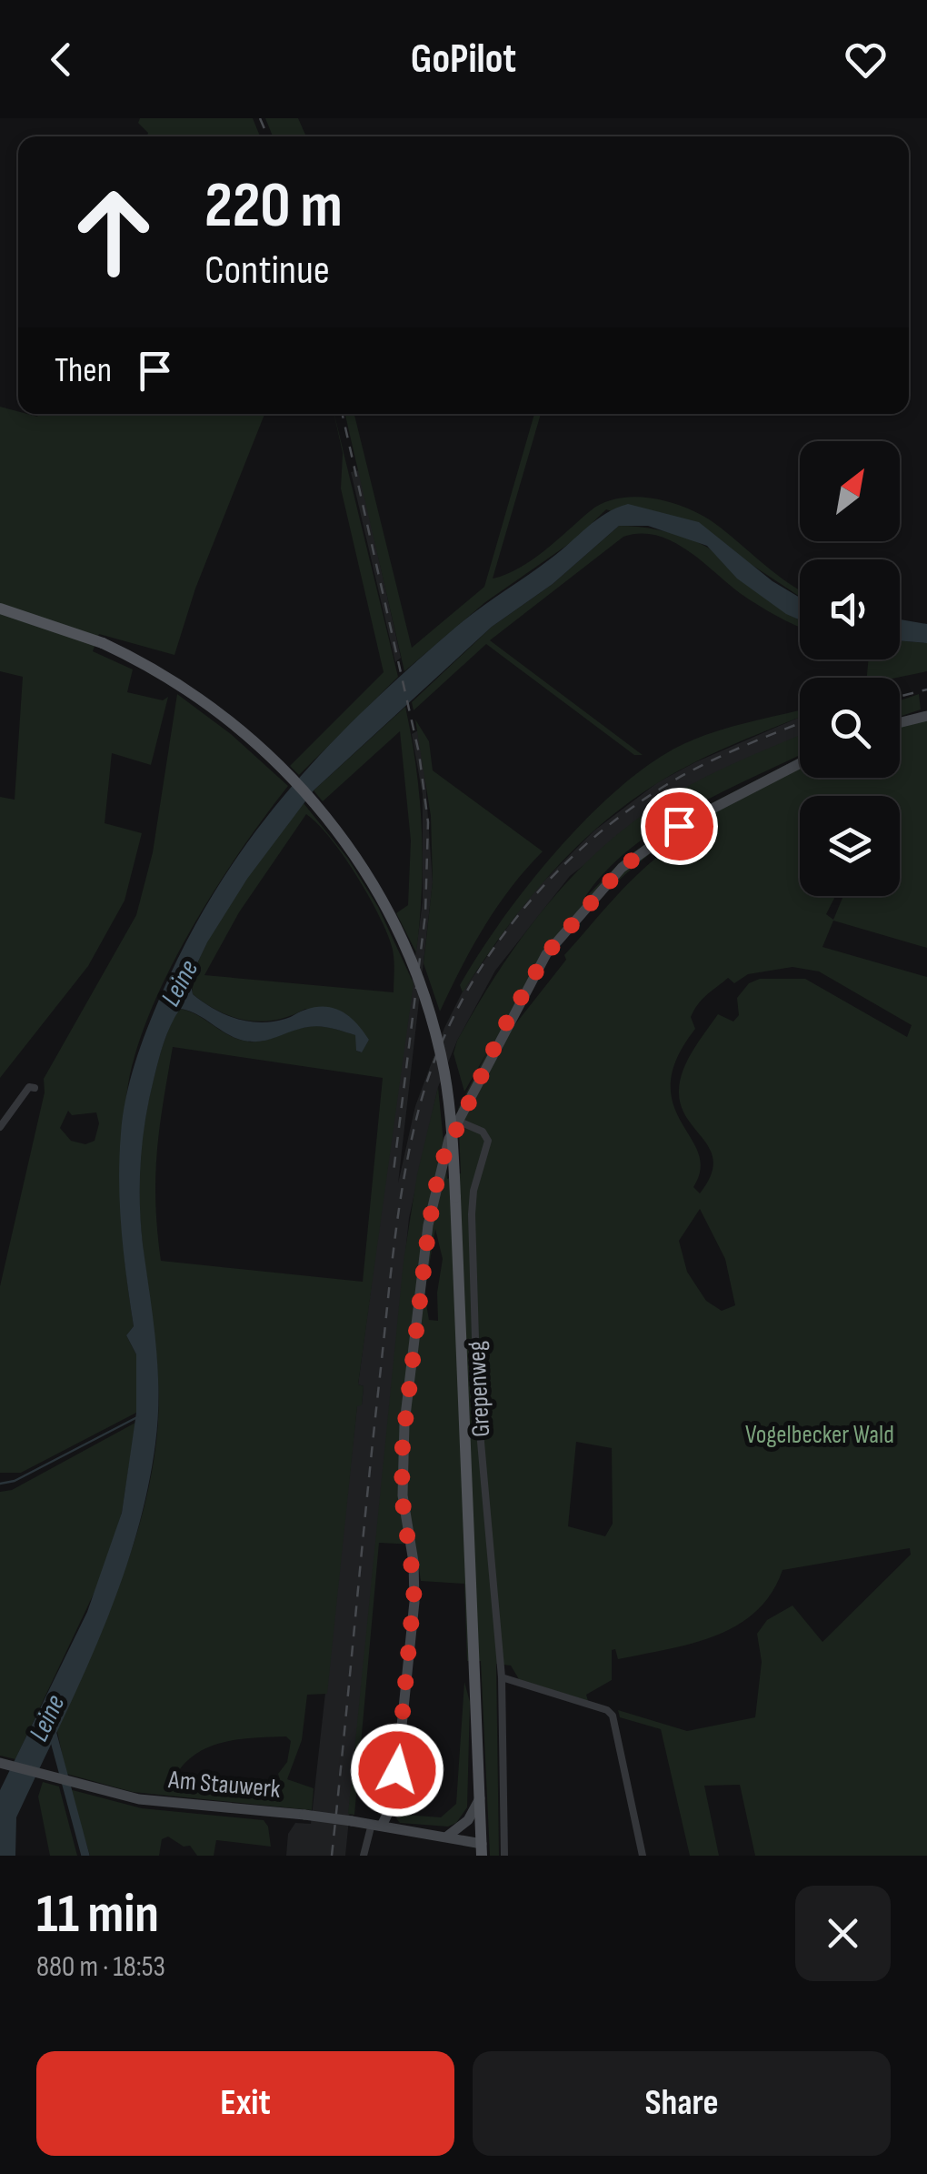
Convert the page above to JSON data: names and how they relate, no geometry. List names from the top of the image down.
{
  "streets": {
    "street": ["Grepenweg", "Am Stauwerk"]
  },
  "water": ["Leine"],
  "parks": ["Vogelbecker Wald"],
  "north": "top right",
  "page": {
    "header": "GoPilot",
    "turn": ["220 m", "Continue"],
    "then": "Then",
    "heading": ["11 min", "880 m · 18:53"],
    "buttons": ["Exit", "Share"]
  }
}
